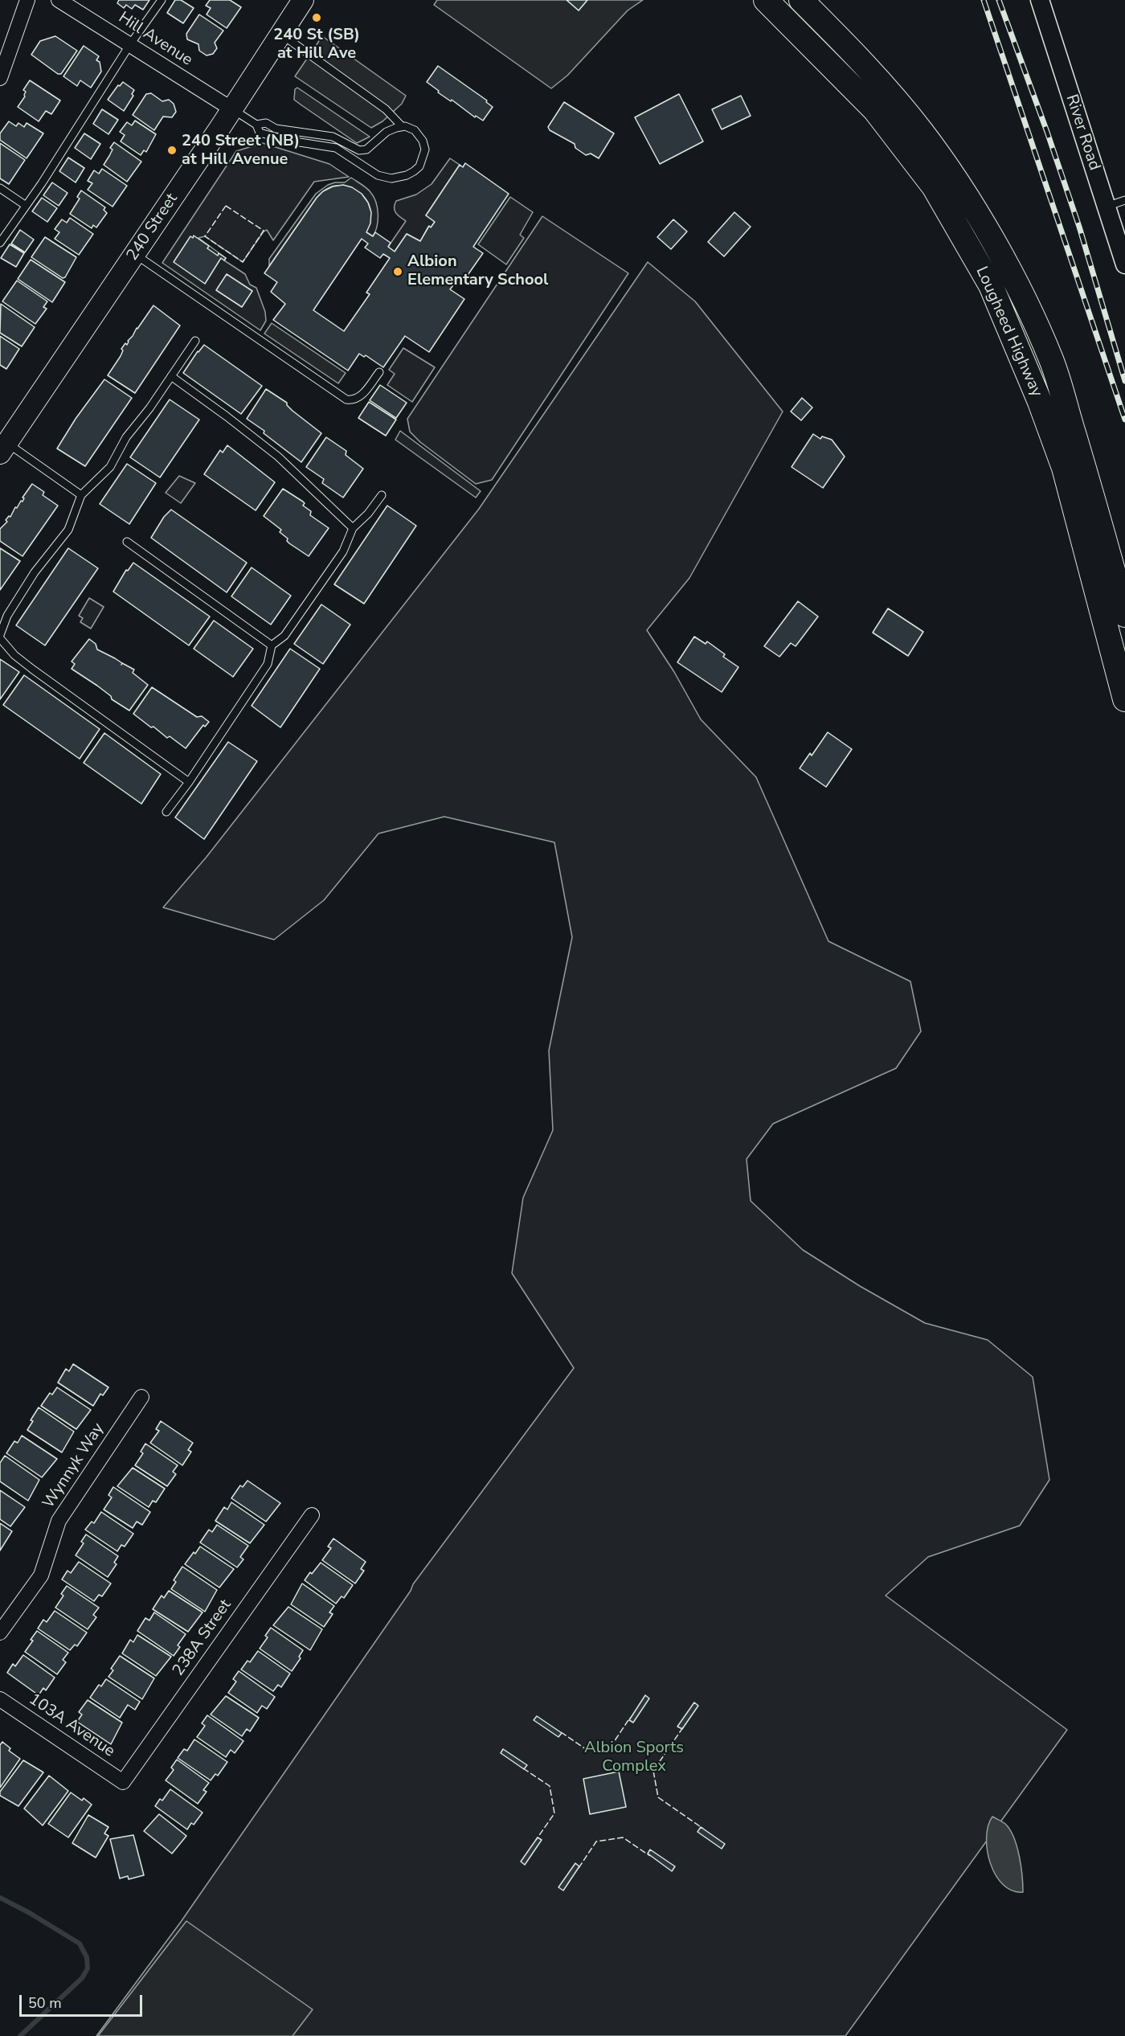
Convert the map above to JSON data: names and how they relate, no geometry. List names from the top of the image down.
{
  "streets": {
    "highway": ["Lougheed Highway"],
    "main road": ["240 Street"],
    "street": [
      "Hill Avenue",
      "River Road",
      "Wynnyk Way",
      "238A Street",
      "103A Avenue"
    ]
  },
  "crossings": [
    ["Hill Avenue", "240 Street"],
    ["238A Street", "103A Avenue"]
  ],
  "parks": ["Albion Sports Complex"],
  "places": ["240 St (SB) at Hill Ave", "240 Street (NB) at Hill Avenue", "Albion Elementary School"],
  "scale_bar": "50 m"
}
